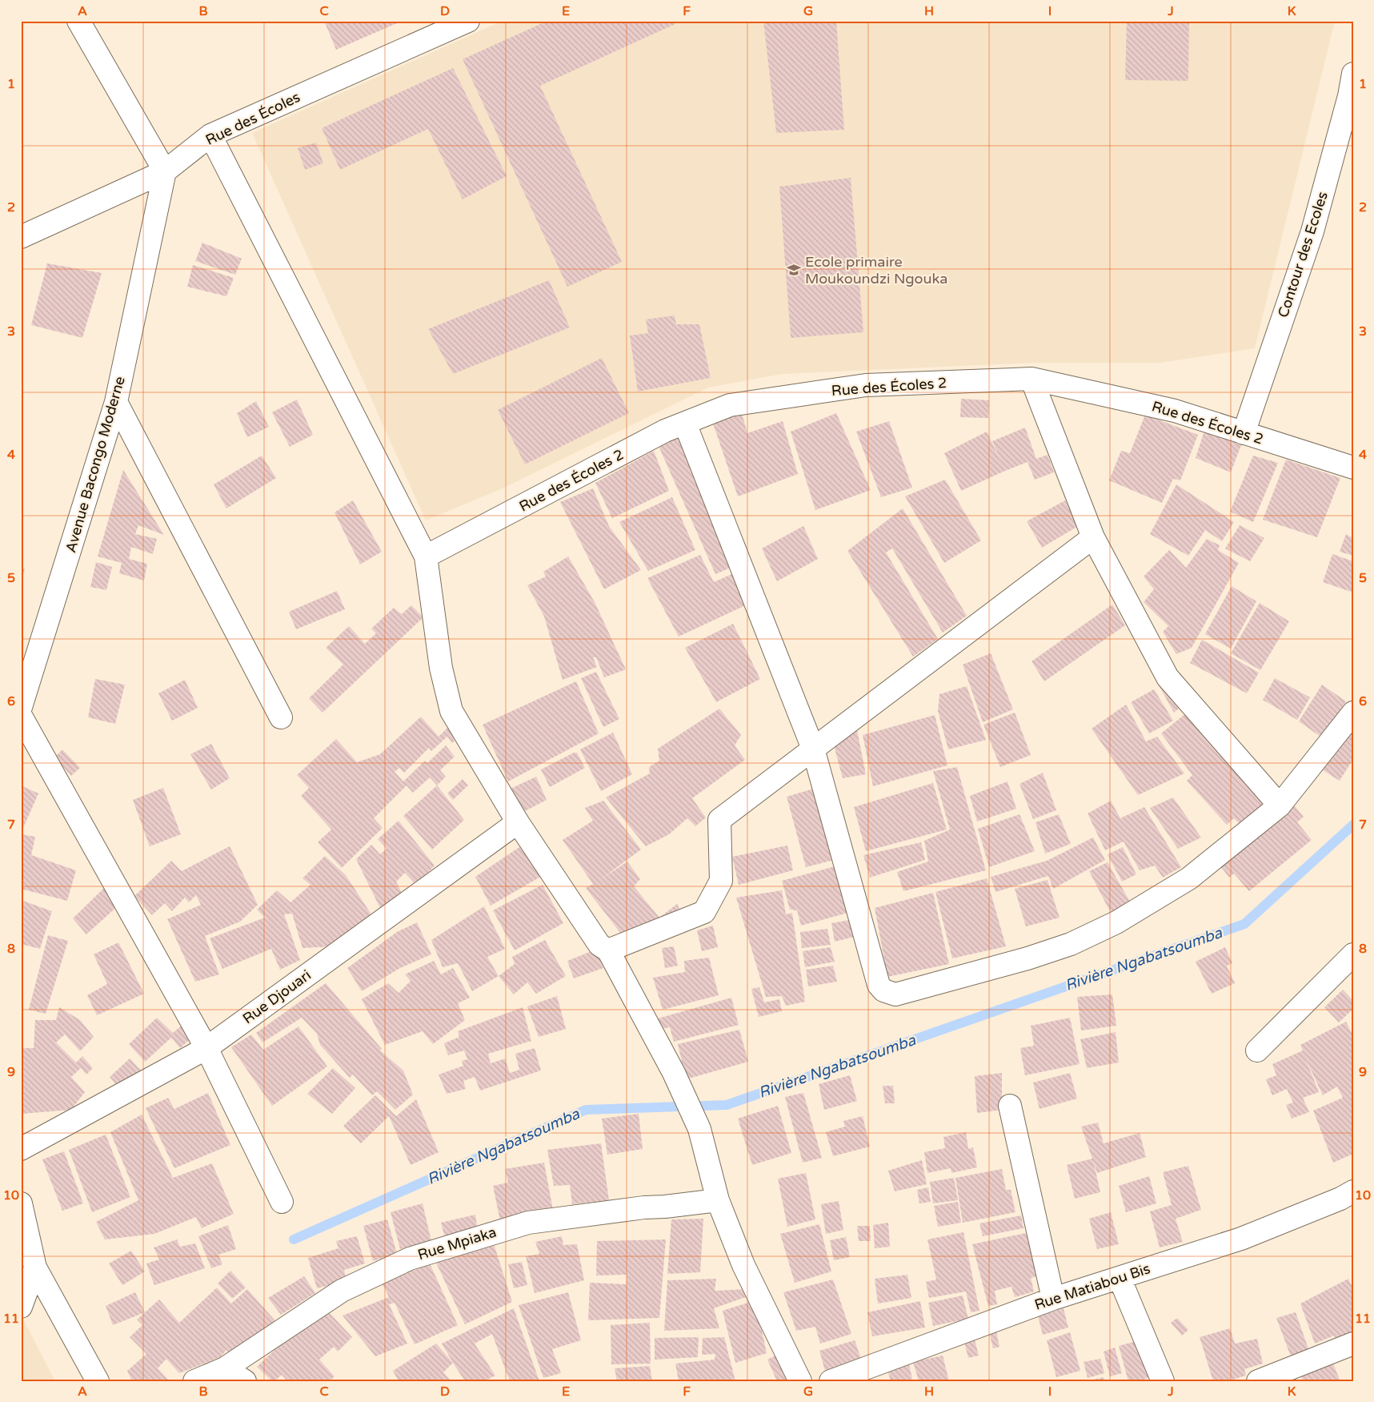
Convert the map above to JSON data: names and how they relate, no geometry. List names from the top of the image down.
{
  "streets": {
    "street": [
      "Rue des Écoles",
      "Contour des Ecoles",
      "Rue des Écoles 2",
      "Avenue Bacongo Moderne",
      "Rue Djouari",
      "Rue Mpiaka",
      "Rue Matiabou Bis"
    ]
  },
  "crossings": [
    ["Rue des Écoles", "Avenue Bacongo Moderne"],
    ["Contour des Ecoles", "Rue des Écoles 2"]
  ],
  "water": ["Rivière Ngabatsoumba"],
  "places": {
    "school or university": ["Ecole primaire Moukoundzi Ngouka"]
  },
  "grid": {
    "columns": [
      "A",
      "B",
      "C",
      "D",
      "E",
      "F",
      "G",
      "H",
      "I",
      "J",
      "K"
    ],
    "rows": [
      "1",
      "2",
      "3",
      "4",
      "5",
      "6",
      "7",
      "8",
      "9",
      "10",
      "11"
    ]
  }
}
